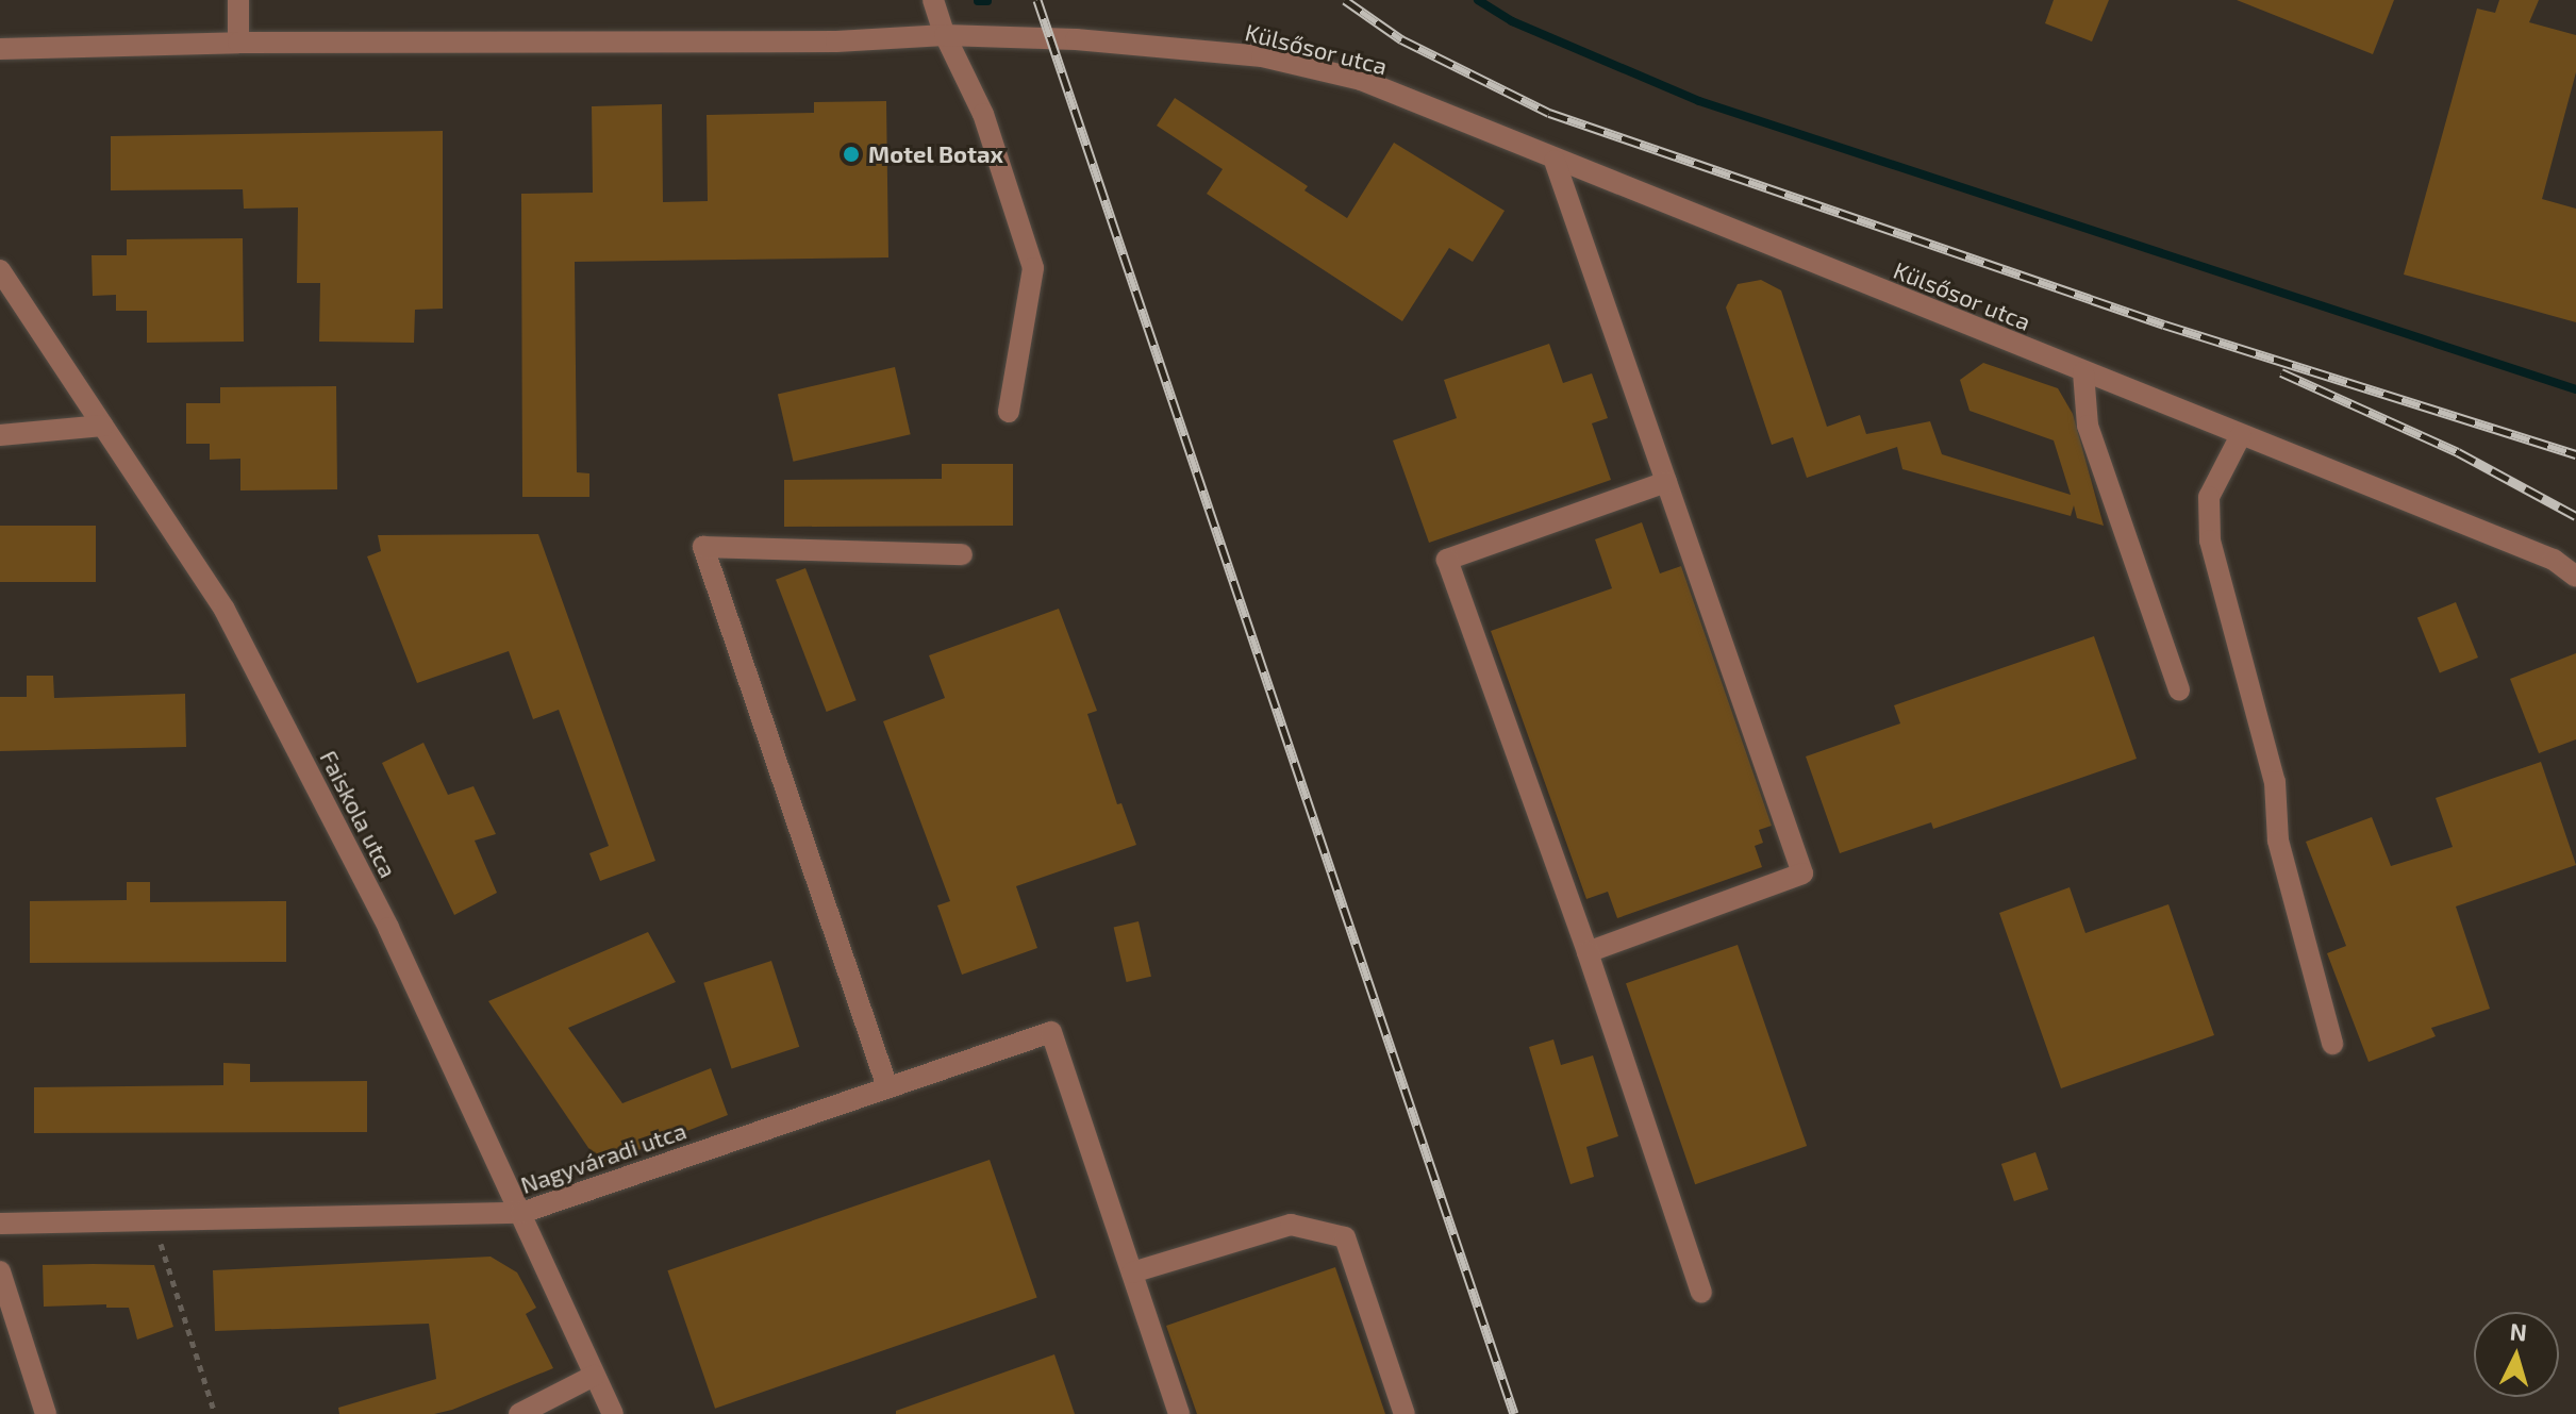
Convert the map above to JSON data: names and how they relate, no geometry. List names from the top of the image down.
{
  "streets": {
    "street": ["Külsősor utca", "Faiskola utca", "Nagyváradi utca"]
  },
  "crossings": [
    ["Faiskola utca", "Nagyváradi utca"]
  ],
  "places": ["Motel Botax"],
  "north": "top"
}
